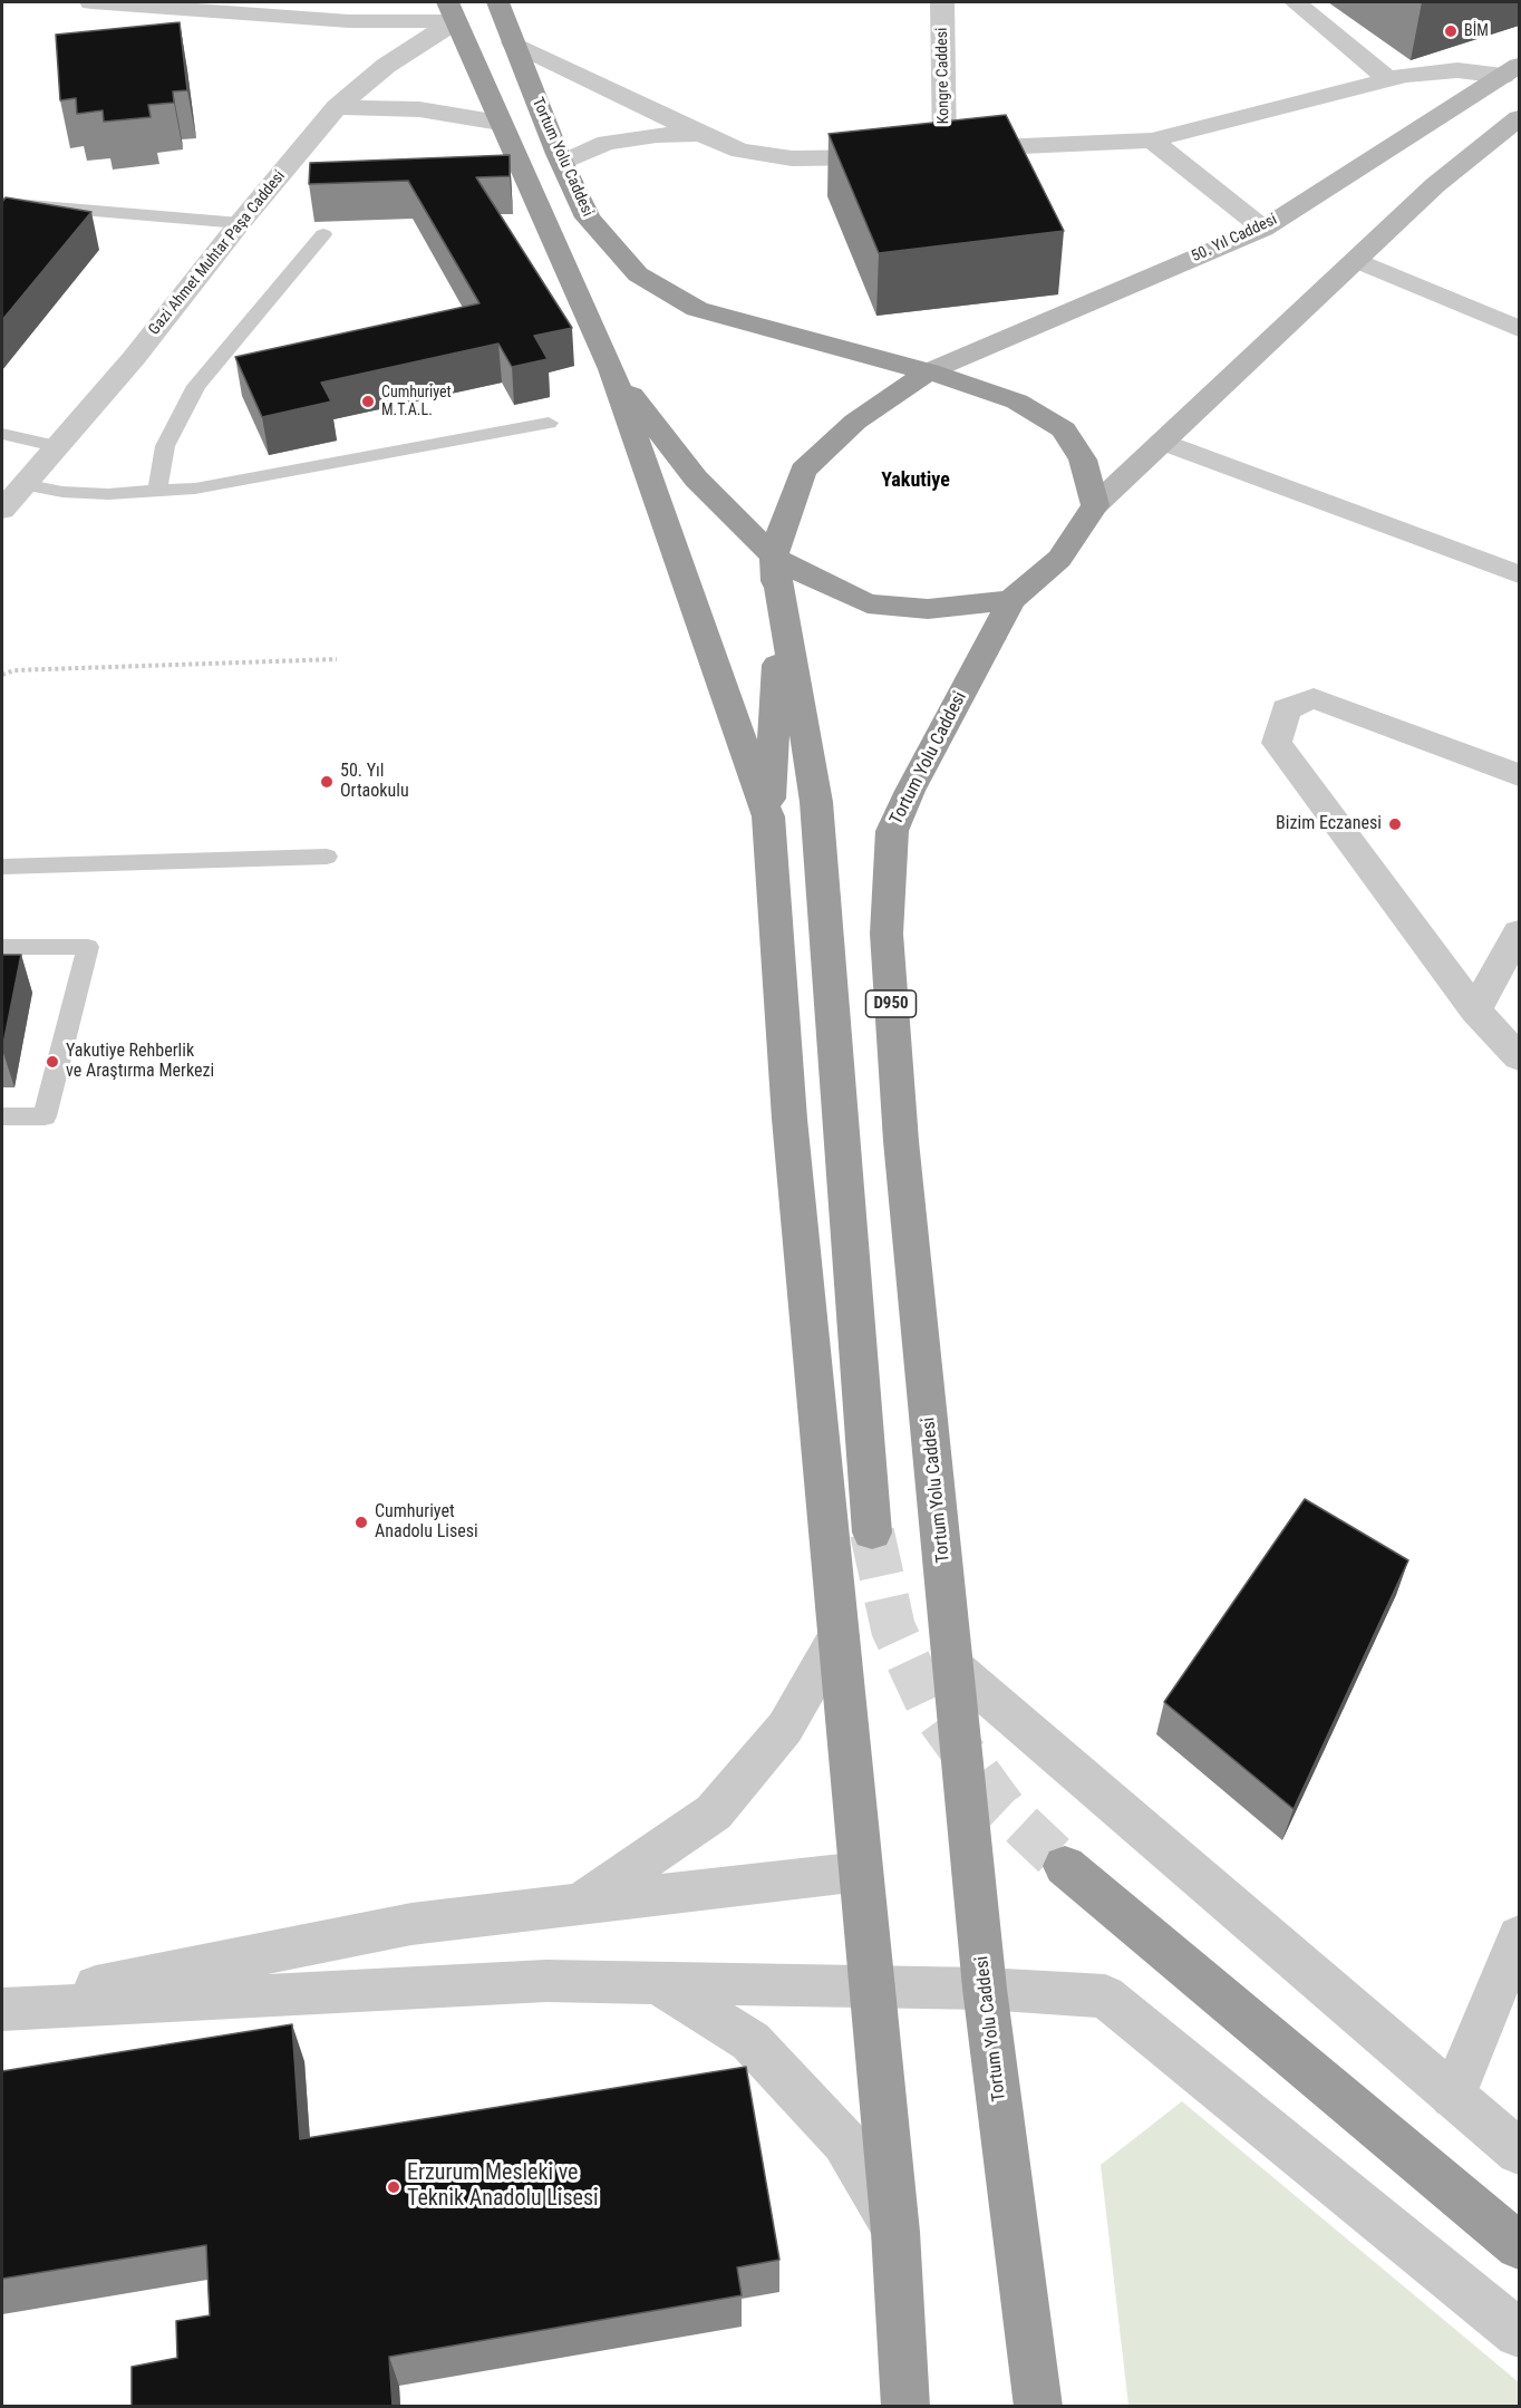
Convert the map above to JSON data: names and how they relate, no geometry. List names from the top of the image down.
{
  "streets": {
    "highway": ["Tortum Yolu Caddesi", "D950"],
    "main road": ["50. Yıl Caddesi"],
    "street": ["Kongre Caddesi", "Gazi Ahmet Muhtar Paşa Caddesi"]
  },
  "crossings": [
    ["Tortum Yolu Caddesi", "50. Yıl Caddesi"]
  ],
  "districts": ["Yakutiye"],
  "places": [
    "BİM",
    "Cumhuriyet M.T.A.L.",
    "50. Yıl Ortaokulu",
    "Bizim Eczanesi",
    "Yakutiye Rehberlik ve Araştırma Merkezi",
    "Cumhuriyet Anadolu Lisesi",
    "Erzurum Mesleki ve Teknik Anadolu Lisesi"
  ]
}
